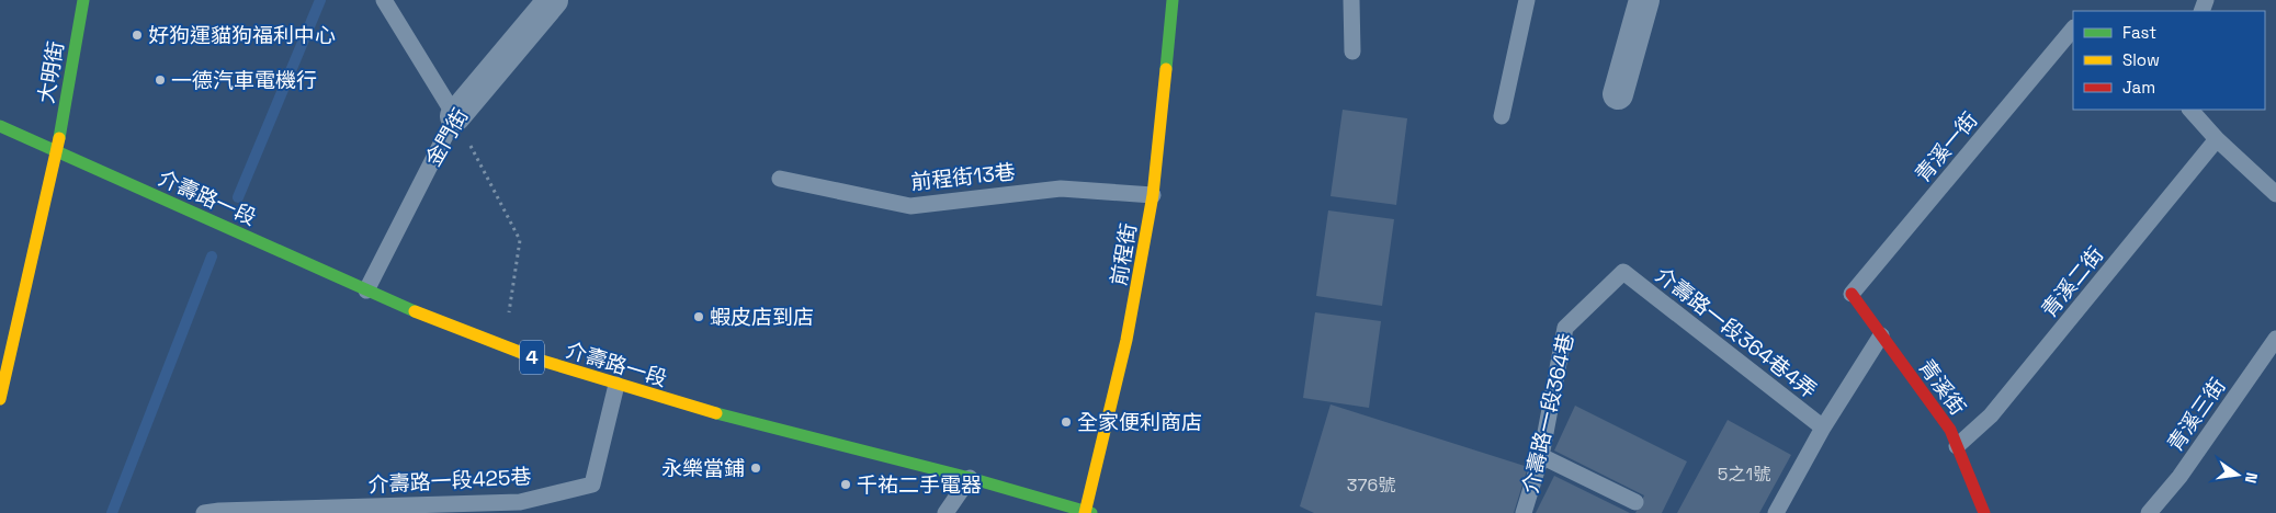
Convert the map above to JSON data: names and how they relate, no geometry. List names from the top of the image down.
{
  "streets": {
    "street": [
      "大明街",
      "金門街",
      "介壽路一段",
      "前程街",
      "4",
      "青溪街"
    ],
    "lane": [
      "青溪一街",
      "前程街13巷",
      "青溪二街",
      "介壽路一段364巷4弄",
      "介壽路一段364巷",
      "青溪三街",
      "介壽路一段425巷"
    ]
  },
  "crossings": [
    ["大明街", "介壽路一段"],
    ["金門街", "介壽路一段"],
    ["青溪一街", "青溪街"],
    ["前程街13巷", "前程街"],
    ["介壽路一段", "前程街"],
    ["介壽路一段", "介壽路一段425巷"],
    ["青溪二街", "青溪街"],
    ["介壽路一段364巷4弄", "介壽路一段364巷"]
  ],
  "places": [
    "好狗運貓狗福利中心",
    "一德汽車電機行",
    "蝦皮店到店",
    "全家便利商店",
    "永樂當鋪",
    "千祐二手電器"
  ],
  "house_numbers": ["5之1號", "376號"],
  "legend": ["Fast", "Slow", "Jam"],
  "north": "right"
}
